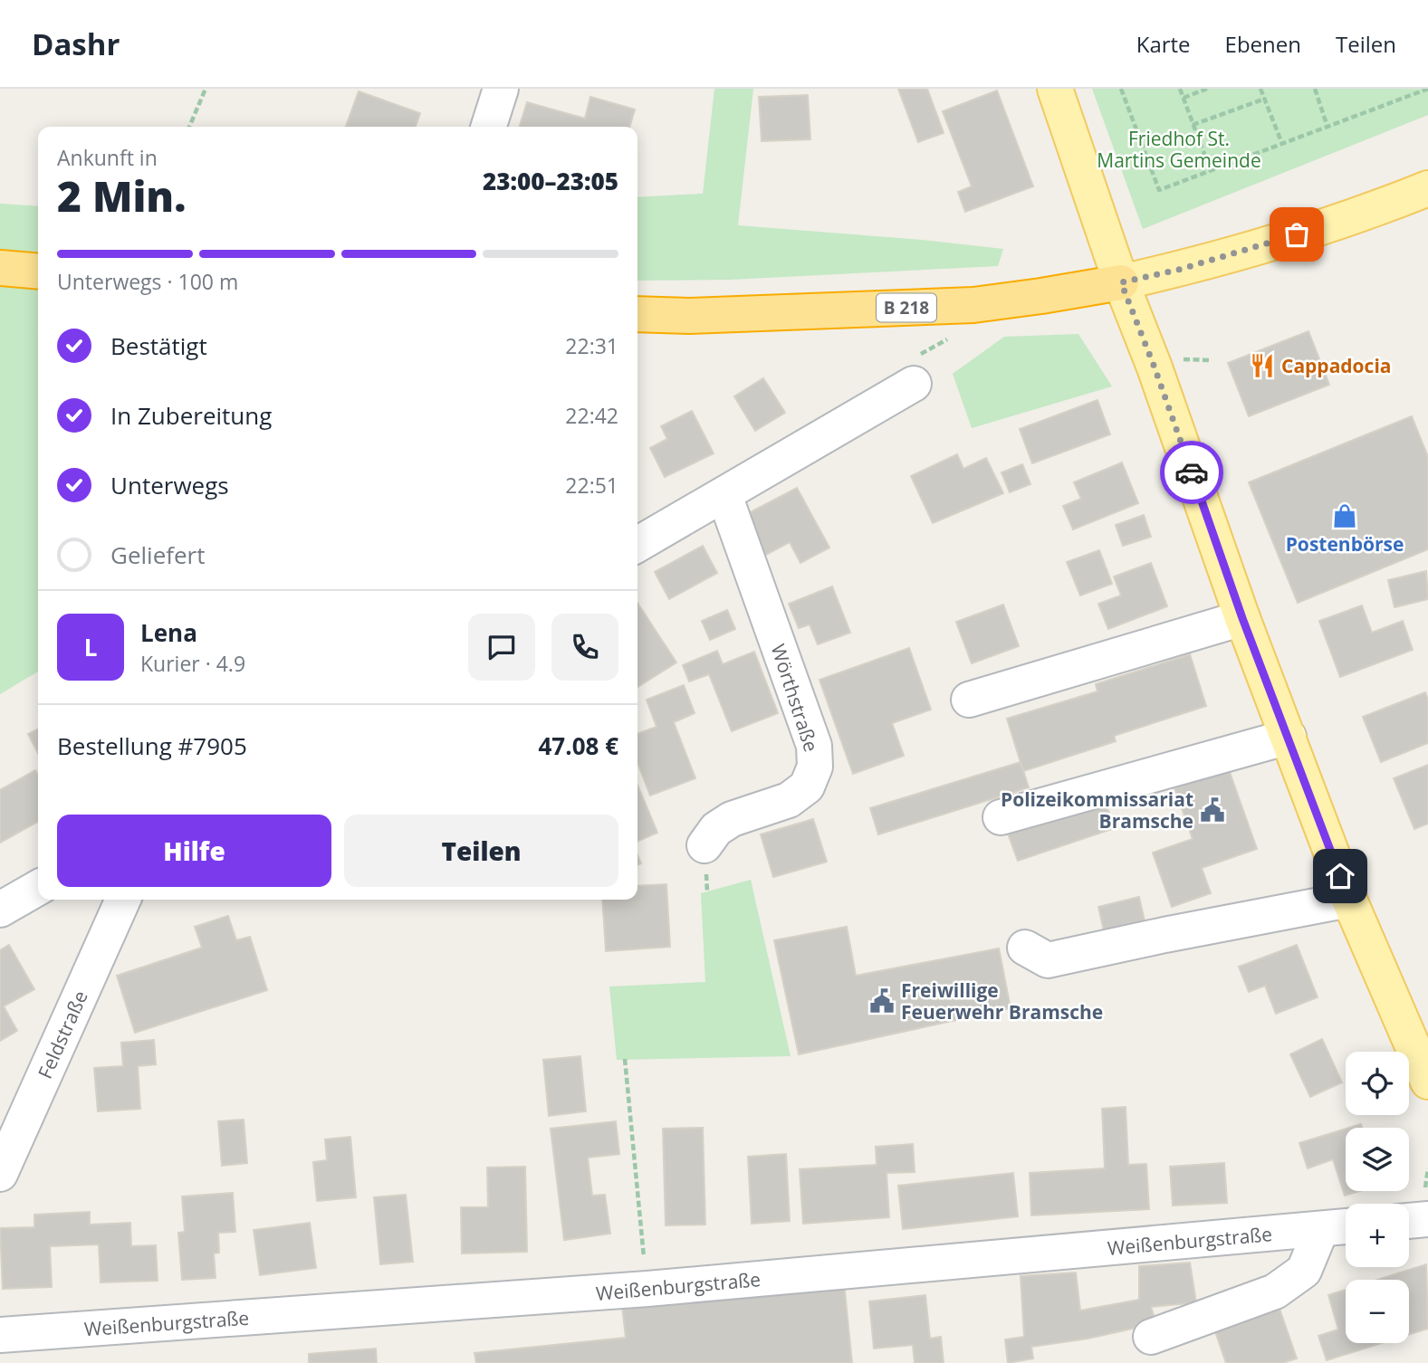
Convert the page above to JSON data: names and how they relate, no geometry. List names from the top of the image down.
{
  "streets": {
    "highway": ["B 218"],
    "street": ["Wörthstraße", "Feldstraße", "Weißenburgstraße"]
  },
  "parks": ["Friedhof St. Martins Gemeinde"],
  "places": {
    "restaurant": ["Cappadocia"],
    "shop": ["Postenbörse"],
    "public building": ["Polizeikommissariat Bramsche", "Freiwillige Feuerwehr Bramsche"]
  },
  "page": {
    "header": "Dashr",
    "nav": ["Karte", "Ebenen", "Teilen"],
    "heading": ["2 Min.", "Ankunft in", "23:00–23:05"],
    "panel": [
      "Lena",
      "Kurier · 4.9",
      "Bestellung #7905",
      "47.08 €"
    ],
    "bar": "Unterwegs · 100 m",
    "list": [
      ["Bestätigt", "22:31"],
      ["In Zubereitung", "22:42"],
      ["Unterwegs", "22:51"],
      "Geliefert"
    ],
    "round": "L",
    "buttons": ["Hilfe", "Teilen"],
    "map_buttons": ["+", "−"]
  }
}
